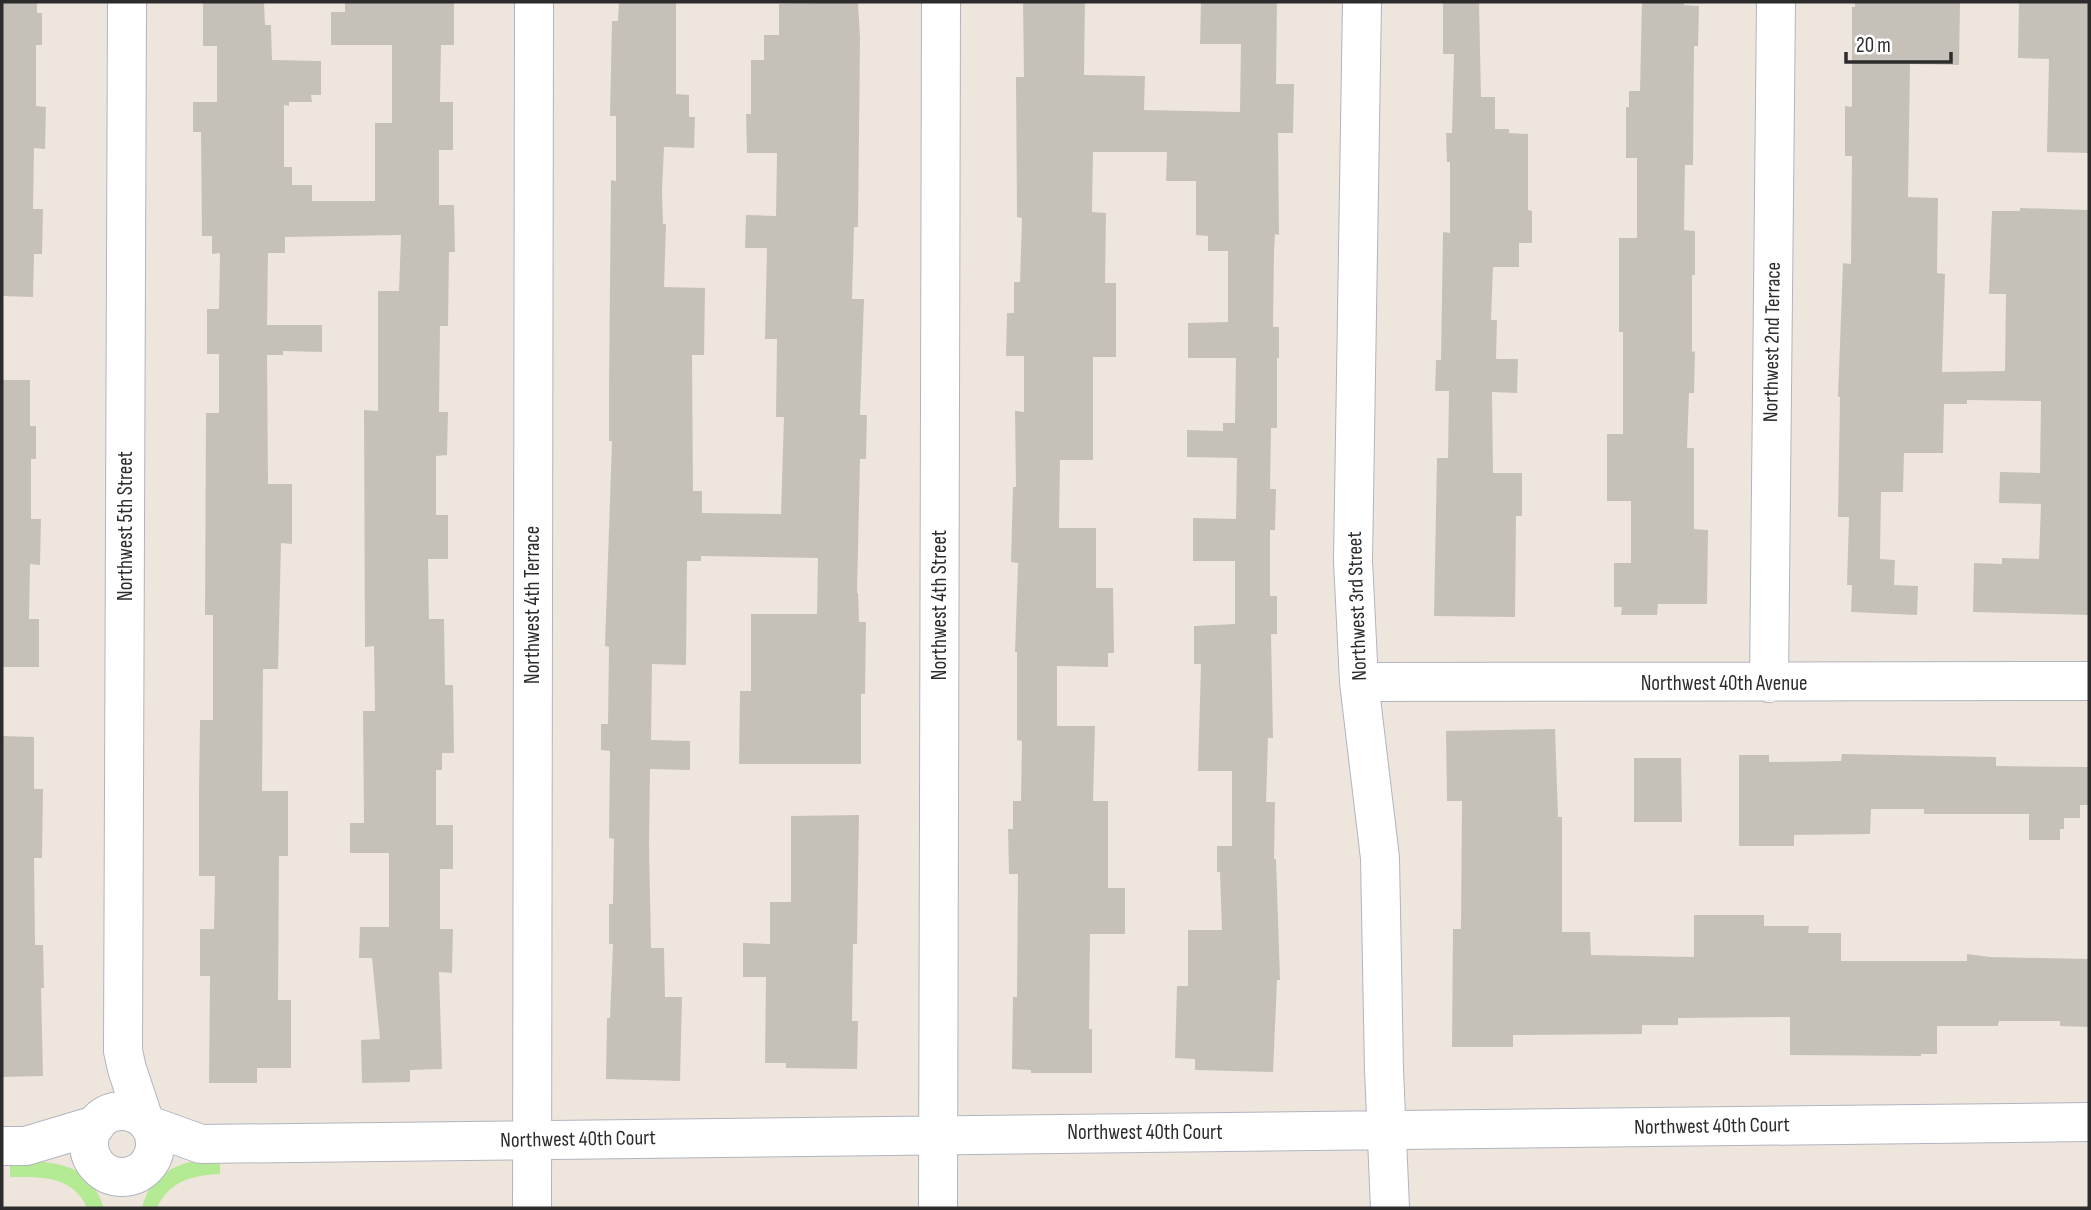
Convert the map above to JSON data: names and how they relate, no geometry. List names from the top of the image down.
{
  "streets": {
    "street": [
      "Northwest 2nd Terrace",
      "Northwest 5th Street",
      "Northwest 4th Terrace",
      "Northwest 4th Street",
      "Northwest 3rd Street",
      "Northwest 40th Avenue",
      "Northwest 40th Court"
    ]
  },
  "crossings": [
    ["Northwest 2nd Terrace", "Northwest 40th Avenue"],
    ["Northwest 5th Street", "Northwest 40th Court"],
    ["Northwest 4th Terrace", "Northwest 40th Court"],
    ["Northwest 4th Street", "Northwest 40th Court"],
    ["Northwest 3rd Street", "Northwest 40th Avenue"],
    ["Northwest 3rd Street", "Northwest 40th Court"]
  ],
  "scale_bar": "20 m"
}
